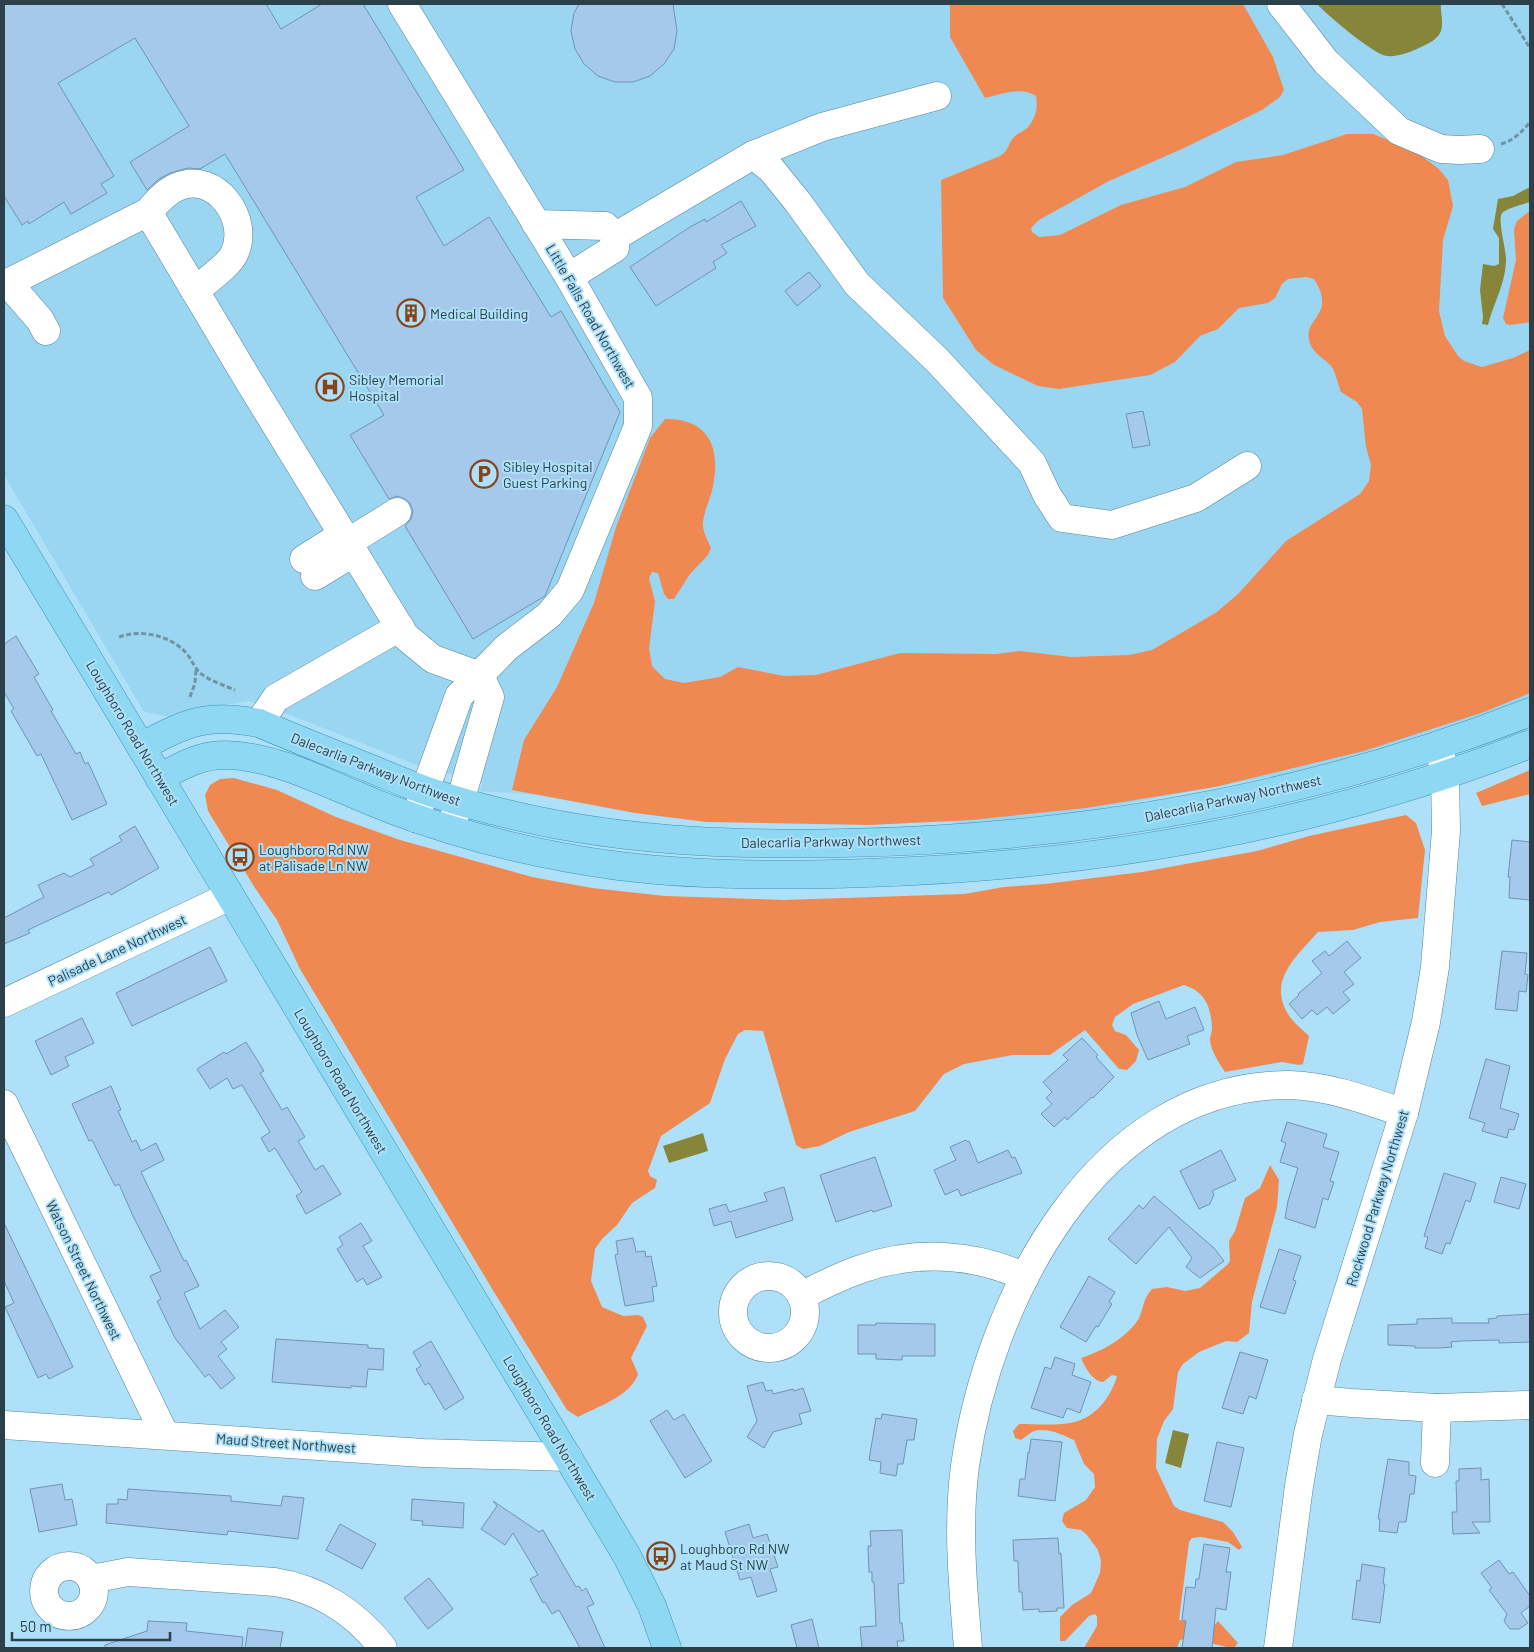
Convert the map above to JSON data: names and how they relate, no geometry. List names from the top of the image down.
{
  "streets": {
    "main road": ["Loughboro Road Northwest", "Dalecarlia Parkway Northwest"],
    "street": [
      "Little Falls Road Northwest",
      "Palisade Lane Northwest",
      "Rockwood Parkway Northwest",
      "Watson Street Northwest",
      "Maud Street Northwest"
    ]
  },
  "crossings": [
    ["Little Falls Road Northwest", "Dalecarlia Parkway Northwest"],
    ["Loughboro Road Northwest", "Dalecarlia Parkway Northwest"],
    ["Loughboro Road Northwest", "Palisade Lane Northwest"],
    ["Loughboro Road Northwest", "Maud Street Northwest"],
    ["Dalecarlia Parkway Northwest", "Rockwood Parkway Northwest"],
    ["Watson Street Northwest", "Maud Street Northwest"]
  ],
  "places": {
    "building": ["Medical Building"],
    "hospital": ["Sibley Memorial Hospital"],
    "parking": ["Sibley Hospital Guest Parking"],
    "bus stop": ["Loughboro Rd NW at Palisade Ln NW", "Loughboro Rd NW at Maud St NW"]
  },
  "scale_bar": "50 m"
}
